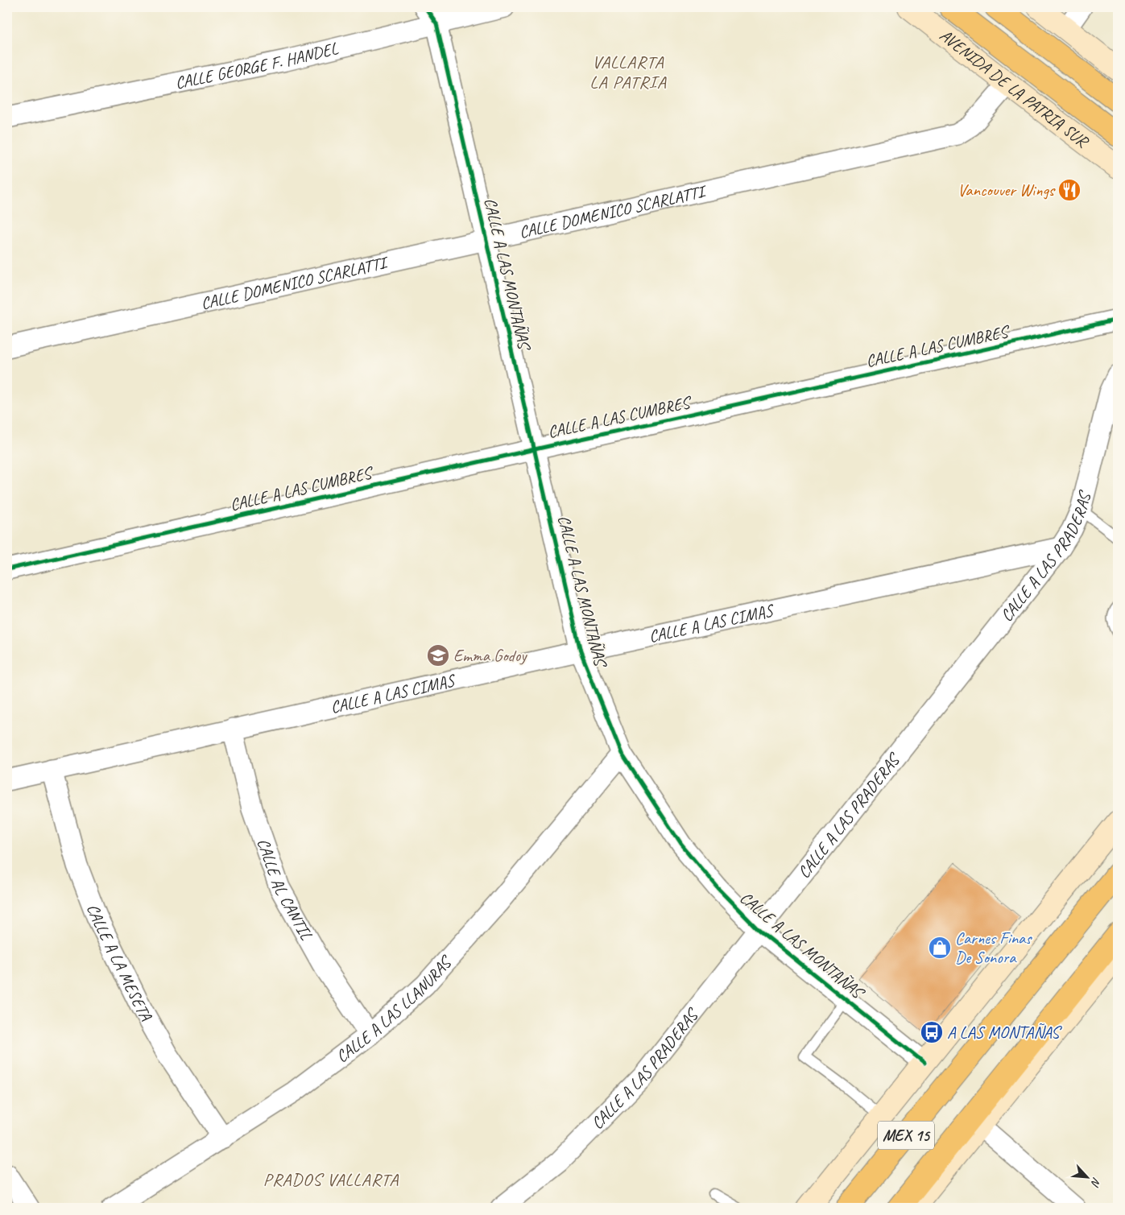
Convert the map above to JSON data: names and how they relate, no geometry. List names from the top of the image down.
{
  "streets": {
    "main road": ["MEX 15"],
    "street": [
      "CALLE GEORGE F. HANDEL",
      "AVENIDA DE LA PATRIA SUR",
      "CALLE DOMENICO SCARLATTI",
      "CALLE A LAS MONTAÑAS",
      "CALLE A LAS CUMBRES",
      "CALLE A LAS PRADERAS",
      "CALLE A LAS CIMAS",
      "CALLE AL CANTIL",
      "CALLE A LA MESETA",
      "CALLE A LAS LLANURAS"
    ]
  },
  "crossings": [
    ["CALLE GEORGE F. HANDEL", "CALLE A LAS MONTAÑAS"],
    ["AVENIDA DE LA PATRIA SUR", "CALLE DOMENICO SCARLATTI"],
    ["CALLE DOMENICO SCARLATTI", "CALLE A LAS MONTAÑAS"],
    ["CALLE A LAS MONTAÑAS", "CALLE A LAS CUMBRES"],
    ["CALLE A LAS MONTAÑAS", "CALLE A LAS PRADERAS"],
    ["CALLE A LAS MONTAÑAS", "CALLE A LAS CIMAS"],
    ["CALLE A LAS MONTAÑAS", "CALLE A LAS LLANURAS"],
    ["CALLE A LAS PRADERAS", "CALLE A LAS CIMAS"],
    ["CALLE A LAS CIMAS", "CALLE AL CANTIL"],
    ["CALLE A LAS CIMAS", "CALLE A LA MESETA"],
    ["CALLE AL CANTIL", "CALLE A LAS LLANURAS"],
    ["CALLE A LA MESETA", "CALLE A LAS LLANURAS"]
  ],
  "districts": ["VALLARTA LA PATRIA", "PRADOS VALLARTA"],
  "places": {
    "restaurant": ["Vancouver Wings"],
    "school or university": ["Emma Godoy"],
    "shop": ["Carnes Finas De Sonora"],
    "bus stop": ["A LAS MONTAÑAS"]
  },
  "north": "bottom right"
}
